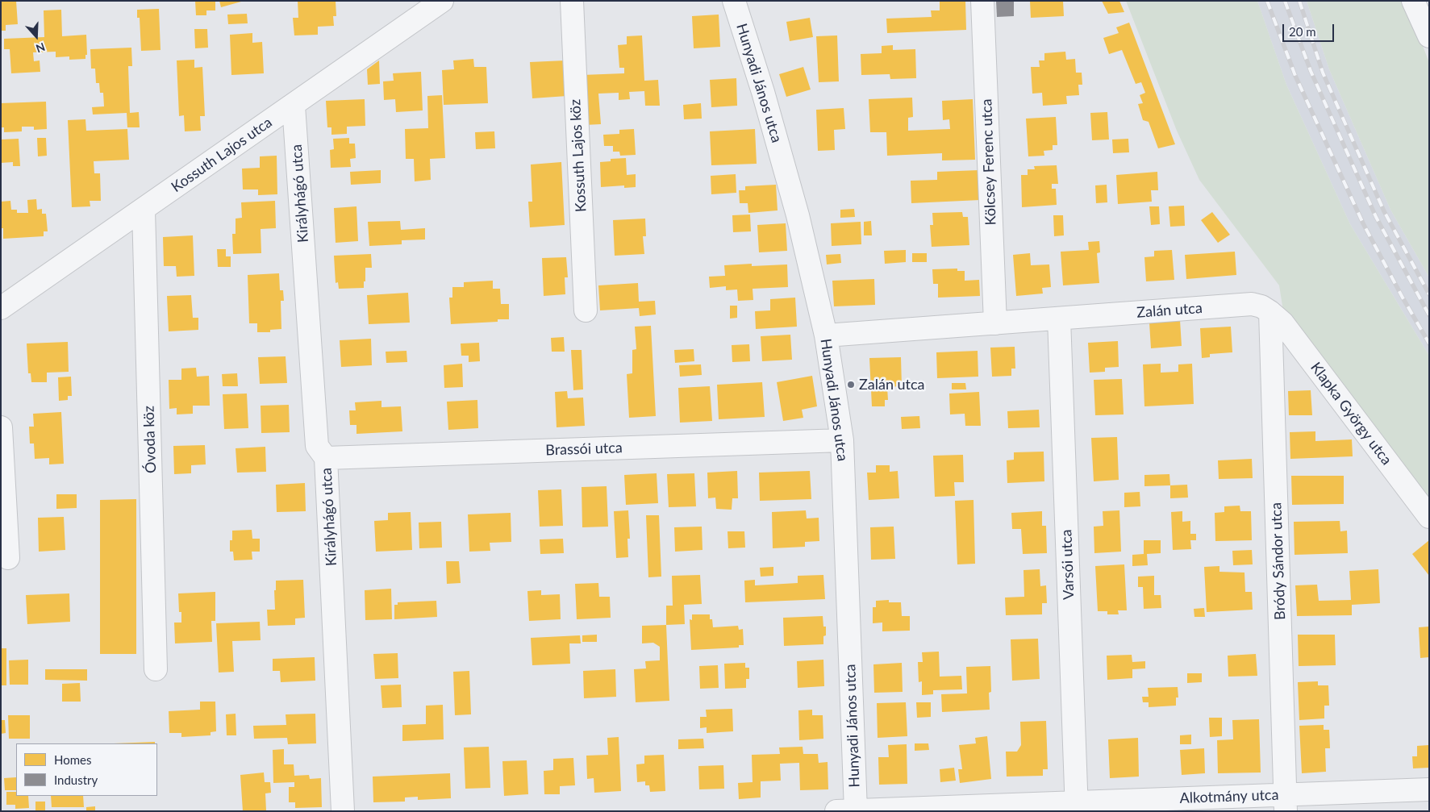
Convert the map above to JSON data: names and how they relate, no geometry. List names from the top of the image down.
{
  "streets": {
    "street": [
      "Hunyadi János utca",
      "Kossuth Lajos utca",
      "Kossuth Lajos köz",
      "Kölcsey Ferenc utca",
      "Királyhágó utca",
      "Zalán utca",
      "Klapka György utca",
      "Óvoda köz",
      "Brassói utca",
      "Bródy Sándor utca",
      "Varsói utca",
      "Alkotmány utca"
    ]
  },
  "crossings": [
    ["Hunyadi János utca", "Zalán utca"],
    ["Hunyadi János utca", "Brassói utca"],
    ["Hunyadi János utca", "Alkotmány utca"],
    ["Kossuth Lajos utca", "Királyhágó utca"],
    ["Kossuth Lajos utca", "Óvoda köz"],
    ["Kölcsey Ferenc utca", "Zalán utca"],
    ["Királyhágó utca", "Brassói utca"],
    ["Zalán utca", "Klapka György utca"],
    ["Zalán utca", "Bródy Sándor utca"],
    ["Zalán utca", "Varsói utca"],
    ["Klapka György utca", "Bródy Sándor utca"],
    ["Bródy Sándor utca", "Alkotmány utca"],
    ["Varsói utca", "Alkotmány utca"]
  ],
  "places": ["Zalán utca"],
  "legend": ["Homes", "Industry"],
  "scale_bar": "20 m",
  "north": "bottom"
}
